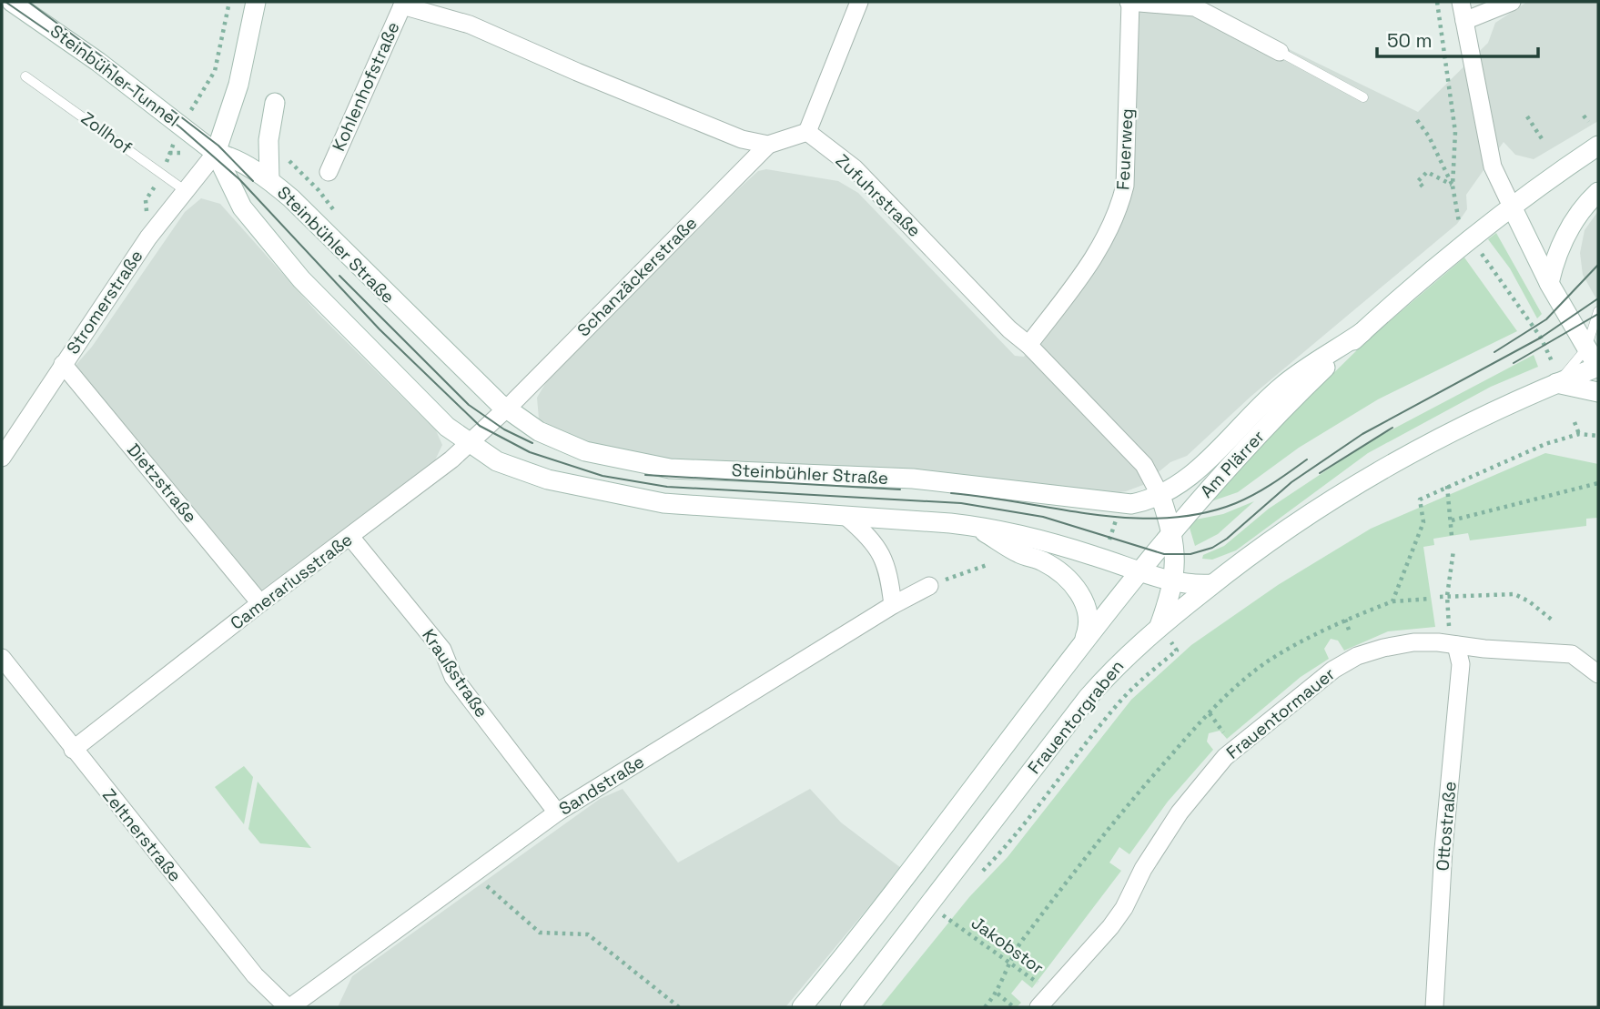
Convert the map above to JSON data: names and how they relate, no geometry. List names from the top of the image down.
{
  "streets": {
    "main road": [
      "Steinbühler Tunnel",
      "Steinbühler Straße",
      "Am Plärrer",
      "Frauentorgraben"
    ],
    "street": [
      "Kohlenhofstraße",
      "Feuerweg",
      "Zufuhrstraße",
      "Schanzäckerstraße",
      "Stromerstraße",
      "Dietzstraße",
      "Camerariusstraße",
      "Kraußstraße",
      "Frauentormauer",
      "Sandstraße",
      "Ottostraße",
      "Zeltnerstraße"
    ],
    "lane": ["Zollhof"],
    "path": ["Jakobstor"]
  },
  "crossings": [
    ["Steinbühler Tunnel", "Steinbühler Straße"],
    ["Steinbühler Tunnel", "Stromerstraße"],
    ["Zollhof", "Stromerstraße"],
    ["Feuerweg", "Zufuhrstraße"],
    ["Zufuhrstraße", "Steinbühler Straße"],
    ["Zufuhrstraße", "Am Plärrer"],
    ["Steinbühler Straße", "Schanzäckerstraße"],
    ["Steinbühler Straße", "Stromerstraße"],
    ["Steinbühler Straße", "Am Plärrer"],
    ["Steinbühler Straße", "Camerariusstraße"],
    ["Schanzäckerstraße", "Camerariusstraße"],
    ["Stromerstraße", "Dietzstraße"],
    ["Dietzstraße", "Camerariusstraße"],
    ["Camerariusstraße", "Kraußstraße"],
    ["Camerariusstraße", "Zeltnerstraße"],
    ["Kraußstraße", "Sandstraße"],
    ["Frauentormauer", "Ottostraße"],
    ["Frauentormauer", "Jakobstor"],
    ["Sandstraße", "Zeltnerstraße"]
  ],
  "scale_bar": "50 m"
}
